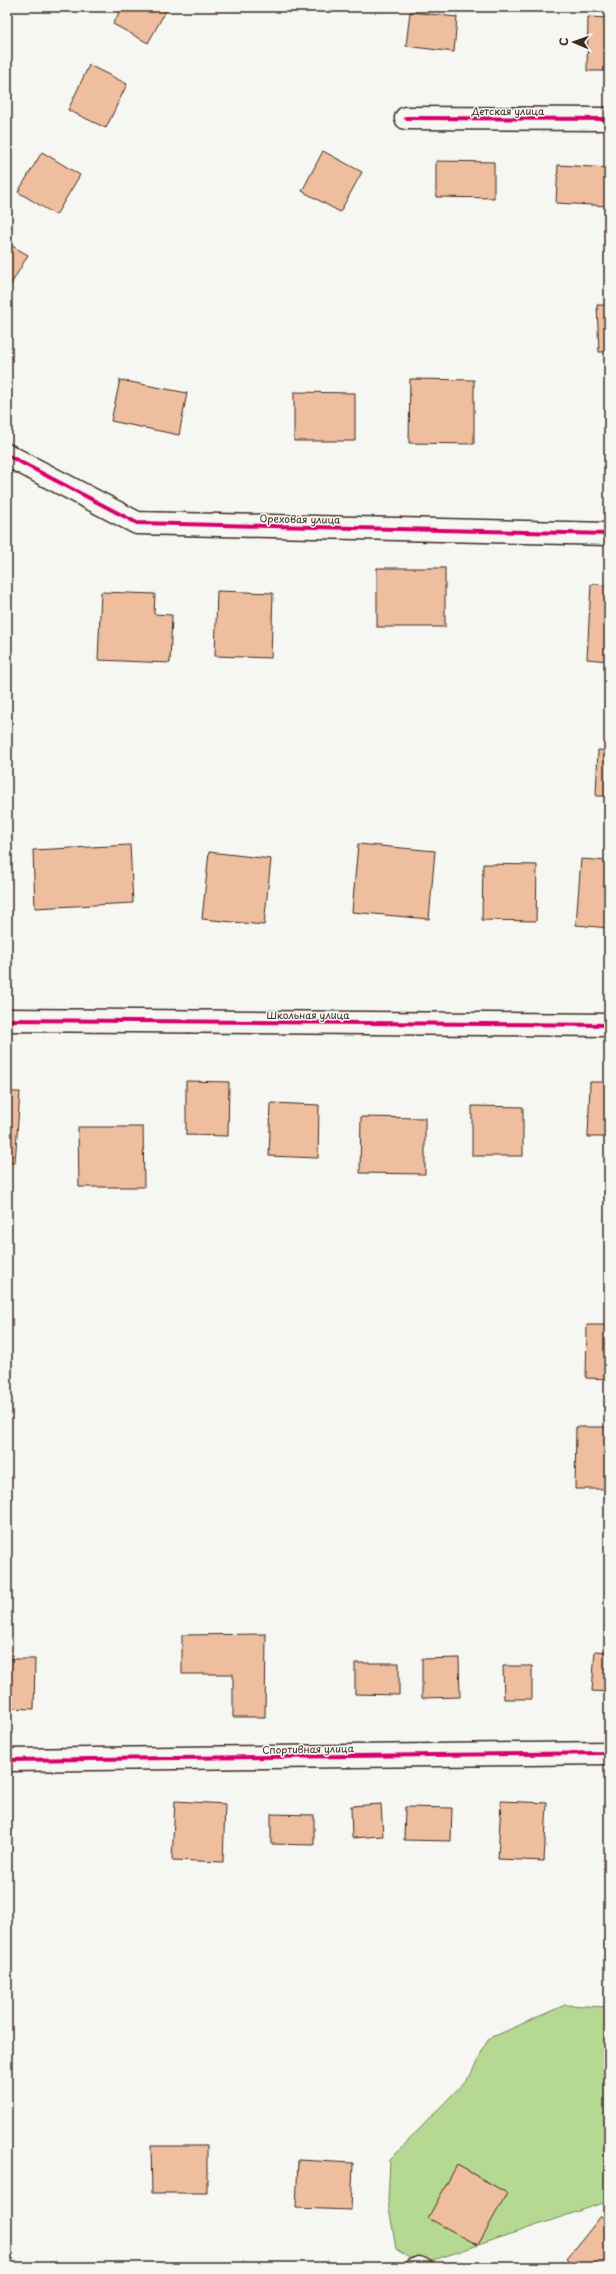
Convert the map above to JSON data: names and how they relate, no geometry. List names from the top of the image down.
{
  "streets": {
    "street": [
      "Детская улица",
      "Ореховая улица",
      "Школьная улица",
      "Спортивная улица"
    ]
  },
  "north": "left"
}
